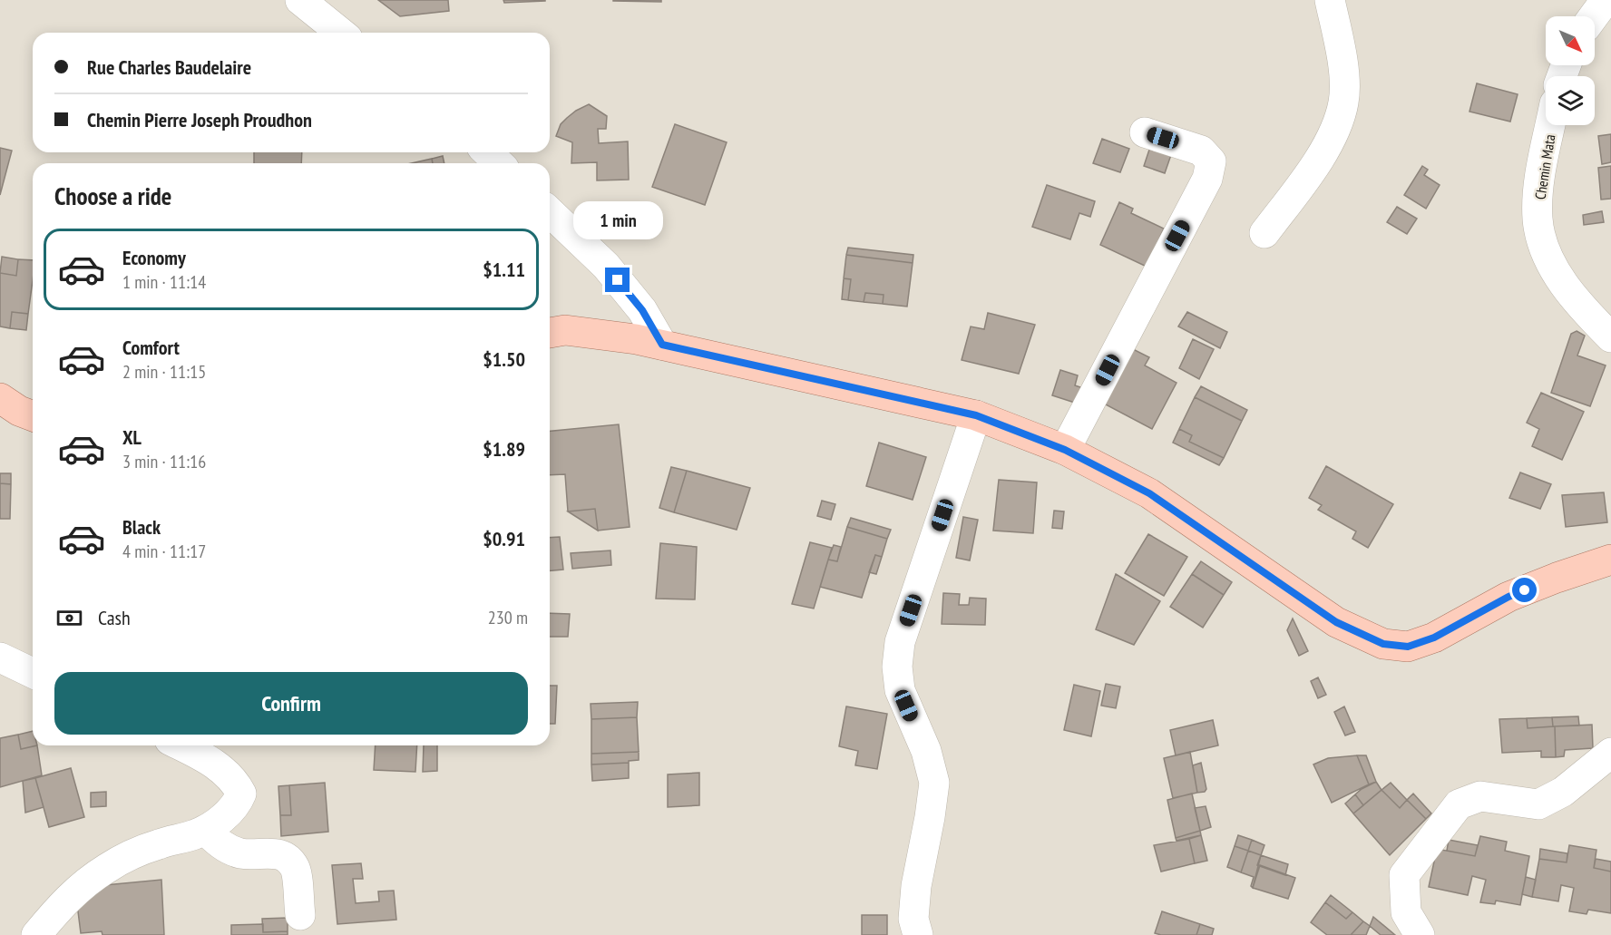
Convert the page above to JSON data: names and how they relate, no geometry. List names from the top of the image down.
{
  "streets": {
    "street": ["Chemin Mata"]
  },
  "north": "bottom right",
  "page": {
    "banner": ["Rue Charles Baudelaire", "Chemin Pierre Joseph Proudhon"],
    "heading": "Choose a ride",
    "bubble": "1 min",
    "list": [
      {
        "name": "Economy",
        "note": "1 min · 11:14",
        "value": "$1.11"
      },
      {
        "name": "Comfort",
        "note": "2 min · 11:15",
        "value": "$1.50"
      },
      {
        "name": "XL",
        "note": "3 min · 11:16",
        "value": "$1.89"
      },
      {
        "name": "Black",
        "note": "4 min · 11:17",
        "value": "$0.91"
      }
    ],
    "pay": ["Cash", "230 m"],
    "buttons": "Confirm"
  }
}
